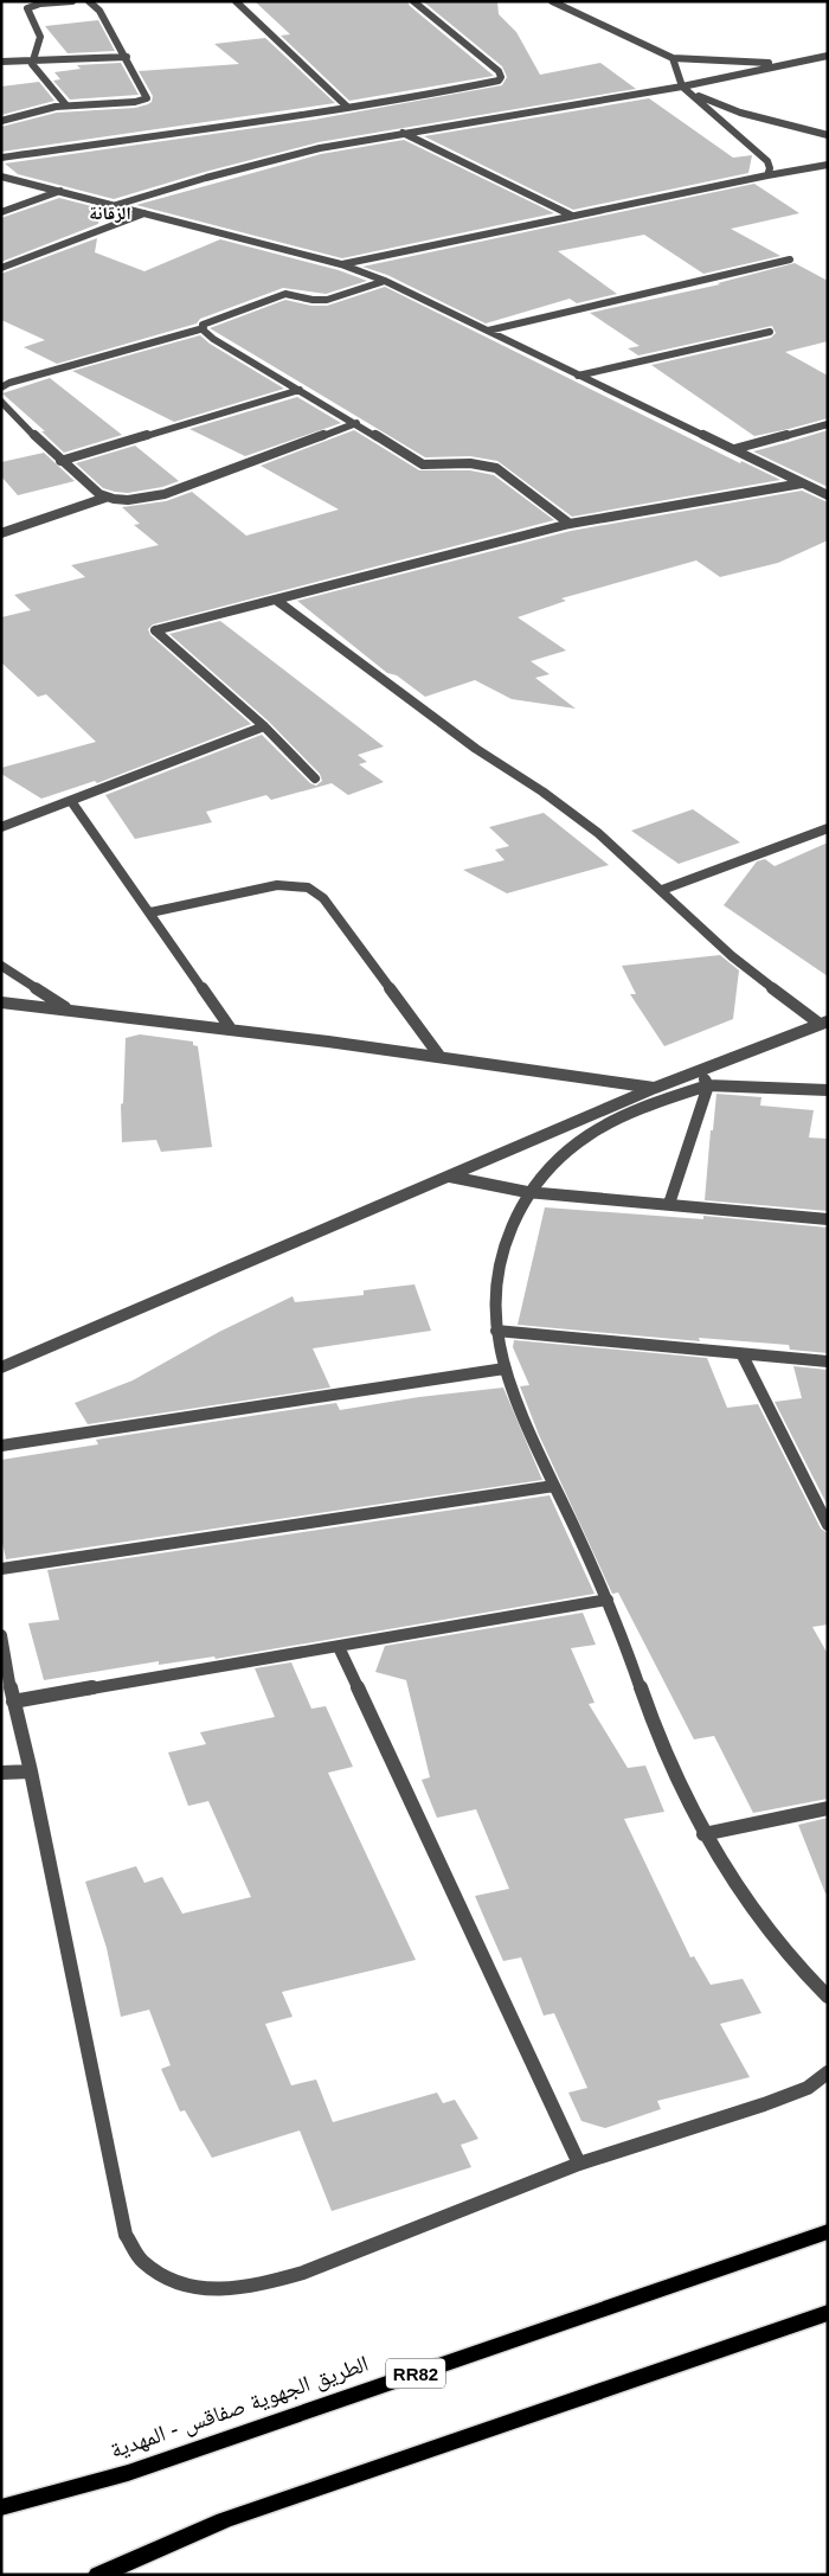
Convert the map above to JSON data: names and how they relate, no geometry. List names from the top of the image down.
{
  "streets": {
    "main road": ["RR82", "الطريق الجهوية صفاقس - المهدية"]
  },
  "districts": ["الزقانة"]
}
